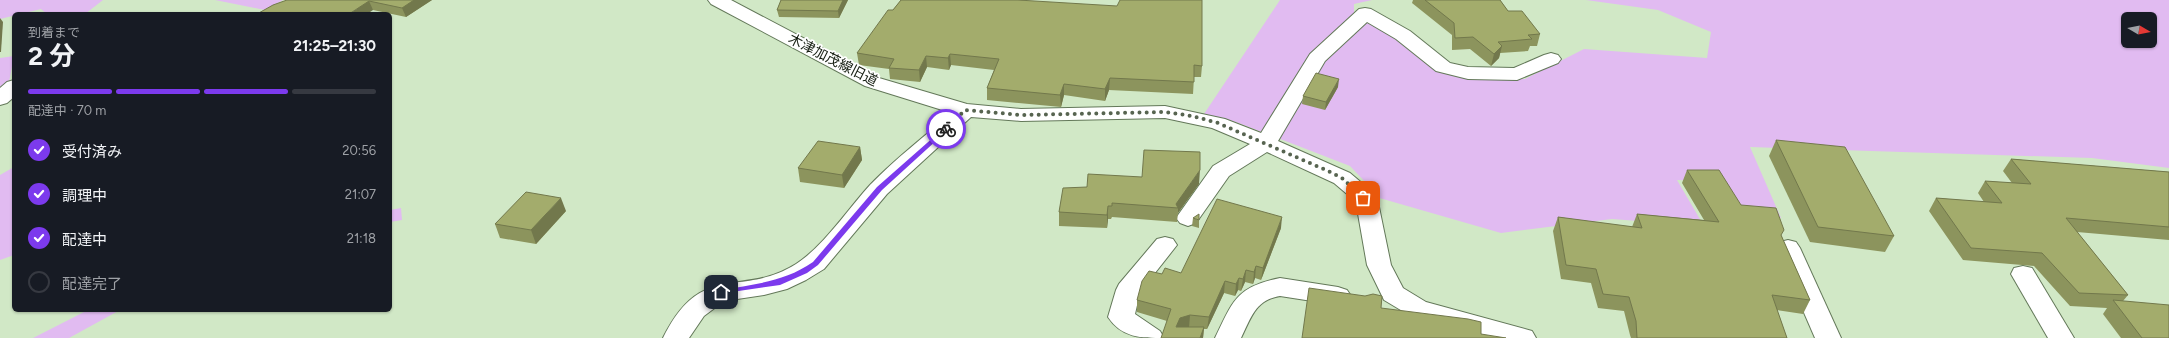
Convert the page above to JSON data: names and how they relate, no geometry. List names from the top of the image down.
{
  "streets": {
    "street": ["木津加茂線旧道"]
  },
  "north": "right",
  "page": {
    "heading": ["2 分", "到着まで", "21:25–21:30"],
    "bar": "配達中 · 70 m",
    "list": [
      ["受付済み", "20:56"],
      ["調理中", "21:07"],
      ["配達中", "21:18"],
      "配達完了"
    ]
  }
}
